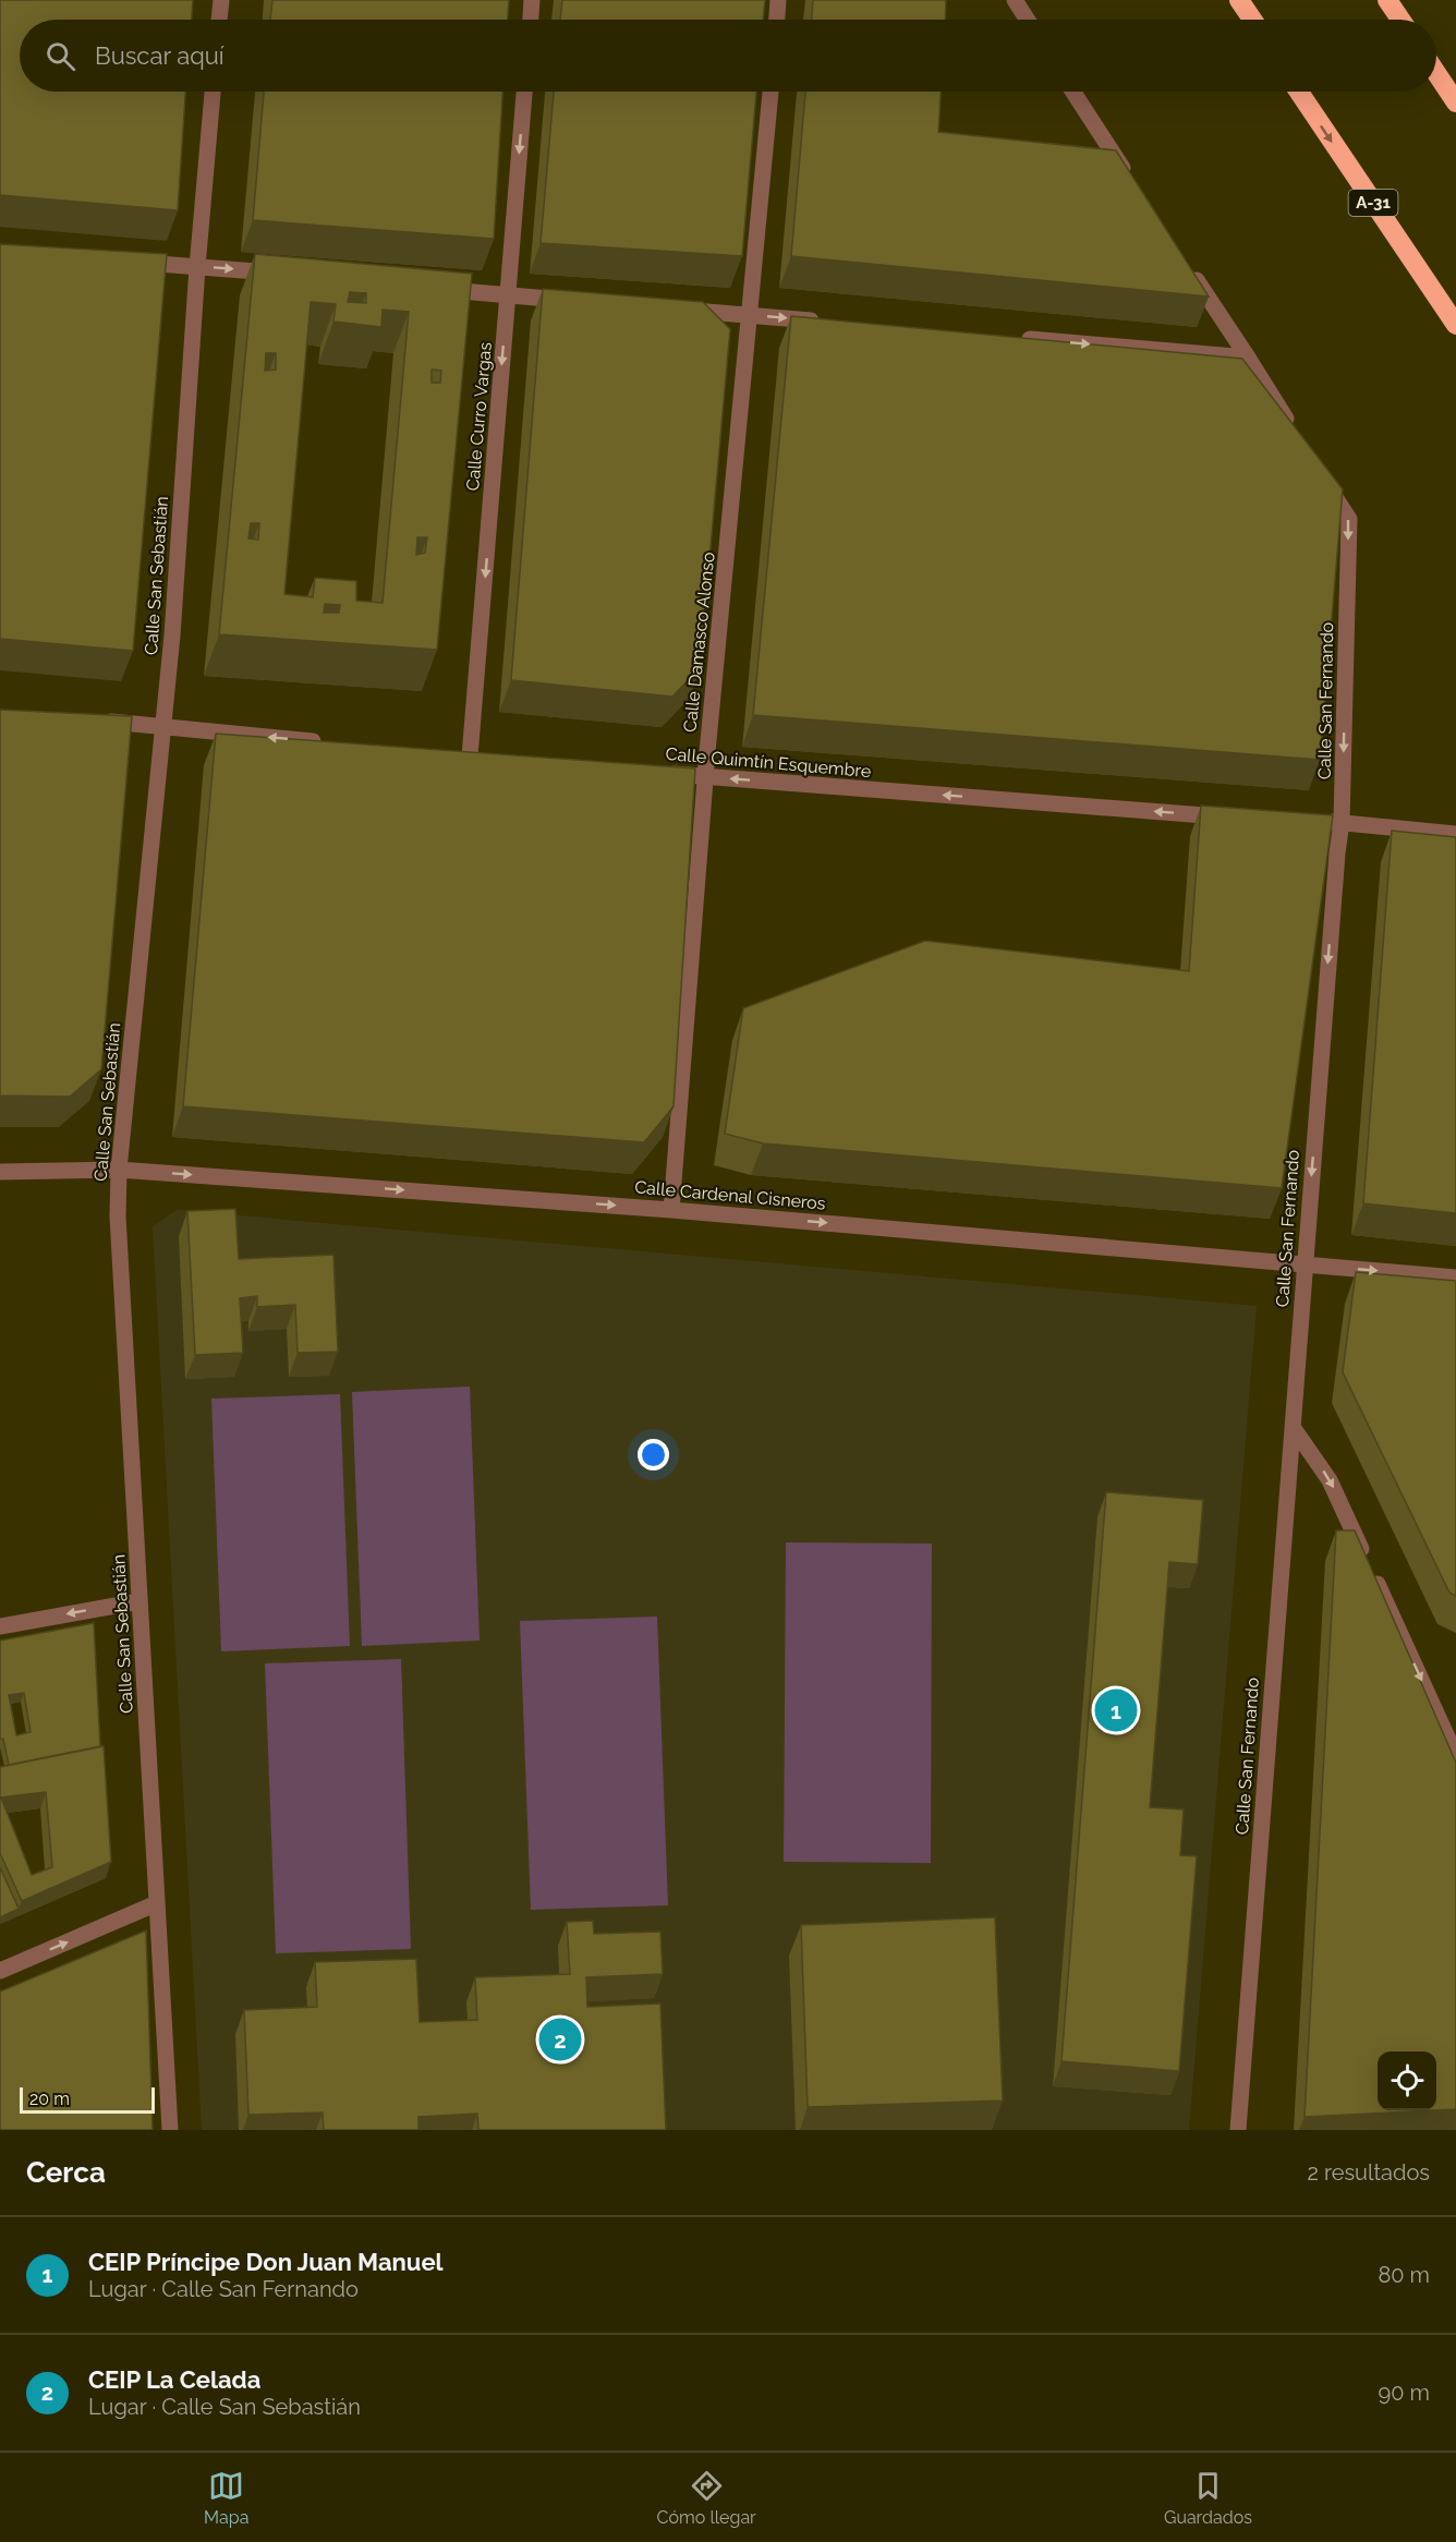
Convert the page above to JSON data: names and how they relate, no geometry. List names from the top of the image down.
{
  "streets": {
    "highway": ["A-31"],
    "street": [
      "Calle Curro Vargas",
      "Calle San Sebastián",
      "Calle Damasco Alonso",
      "Calle San Fernando",
      "Calle Quimtín Esquembre",
      "Calle Cardenal Cisneros"
    ]
  },
  "crossings": [
    ["Calle San Sebastián", "Calle Cardenal Cisneros"],
    ["Calle Damasco Alonso", "Calle Quimtín Esquembre"],
    ["Calle Damasco Alonso", "Calle Cardenal Cisneros"],
    ["Calle San Fernando", "Calle Cardenal Cisneros"]
  ],
  "one_way": [
    "Calle Curro Vargas",
    "Calle San Fernando",
    "Calle Quimtín Esquembre",
    "Calle Cardenal Cisneros"
  ],
  "scale_bar": "20 m",
  "page": {
    "search": "Buscar aquí",
    "pins": ["1", "2"],
    "scale": "20 m",
    "heading": ["Cerca", "2 resultados"],
    "list": [
      {
        "mark": "1",
        "name": "CEIP Príncipe Don Juan Manuel",
        "note": "Lugar · Calle San Fernando",
        "value": "80 m"
      },
      {
        "mark": "2",
        "name": "CEIP La Celada",
        "note": "Lugar · Calle San Sebastián",
        "value": "90 m"
      }
    ],
    "nav": ["Mapa", "Cómo llegar", "Guardados"]
  }
}
